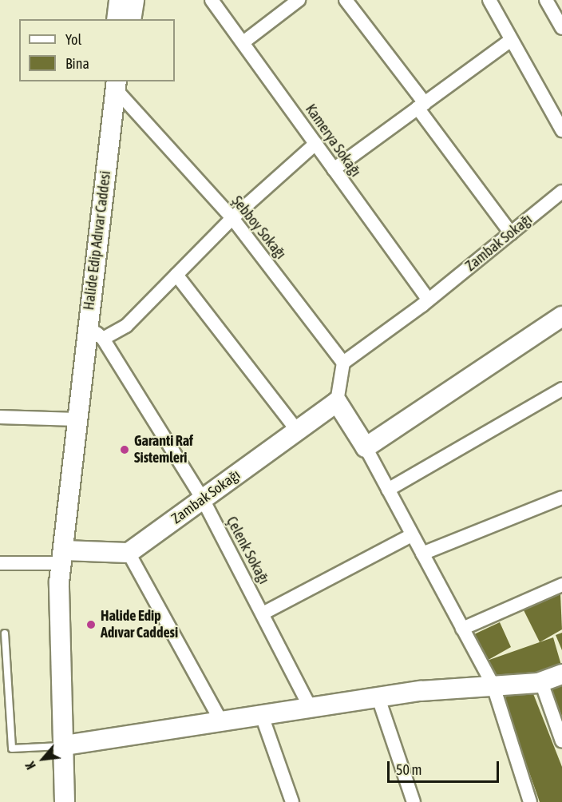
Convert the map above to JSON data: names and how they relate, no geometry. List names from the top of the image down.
{
  "streets": {
    "street": [
      "Kamerya Sokağı",
      "Şebboy Sokağı",
      "Halide Edip Adıvar Caddesi",
      "Zambak Sokağı",
      "Çelenk Sokağı"
    ]
  },
  "crossings": [
    ["Kamerya Sokağı", "Zambak Sokağı"],
    ["Şebboy Sokağı", "Halide Edip Adıvar Caddesi"],
    ["Şebboy Sokağı", "Zambak Sokağı"],
    ["Halide Edip Adıvar Caddesi", "Çelenk Sokağı"],
    ["Zambak Sokağı", "Çelenk Sokağı"]
  ],
  "places": ["Garanti Raf Sistemleri", "Halide Edip Adıvar Caddesi"],
  "legend": ["Yol", "Bina"],
  "scale_bar": "50 m",
  "north": "bottom left"
}
